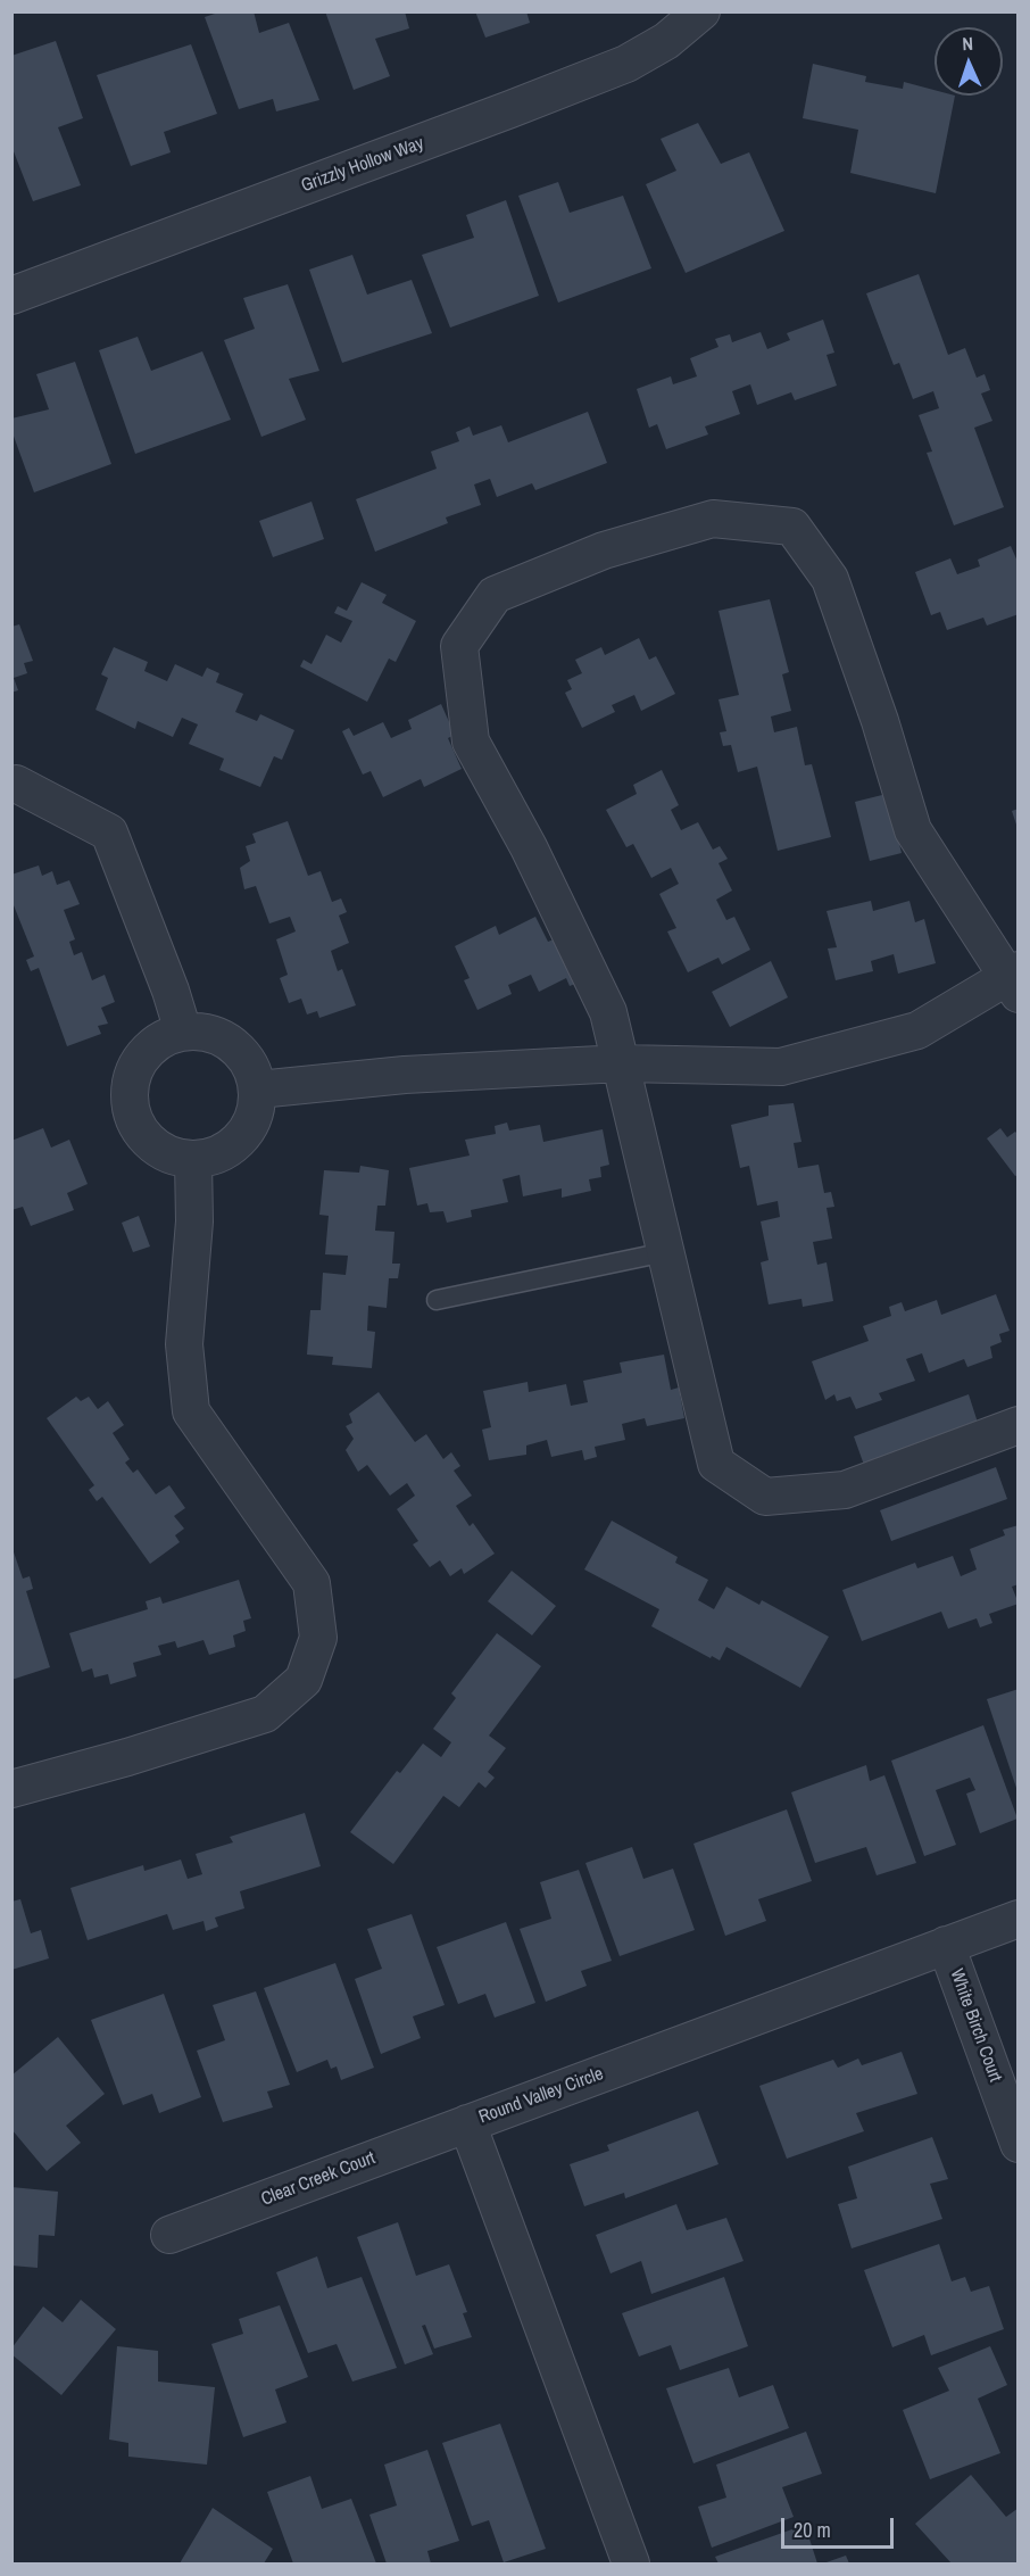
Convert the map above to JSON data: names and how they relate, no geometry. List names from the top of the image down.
{
  "streets": {
    "street": [
      "Grizzly Hollow Way",
      "White Birch Court",
      "Round Valley Circle",
      "Clear Creek Court"
    ]
  },
  "crossings": [
    ["White Birch Court", "Round Valley Circle"],
    ["Round Valley Circle", "Clear Creek Court"]
  ],
  "scale_bar": "20 m",
  "north": "top"
}
